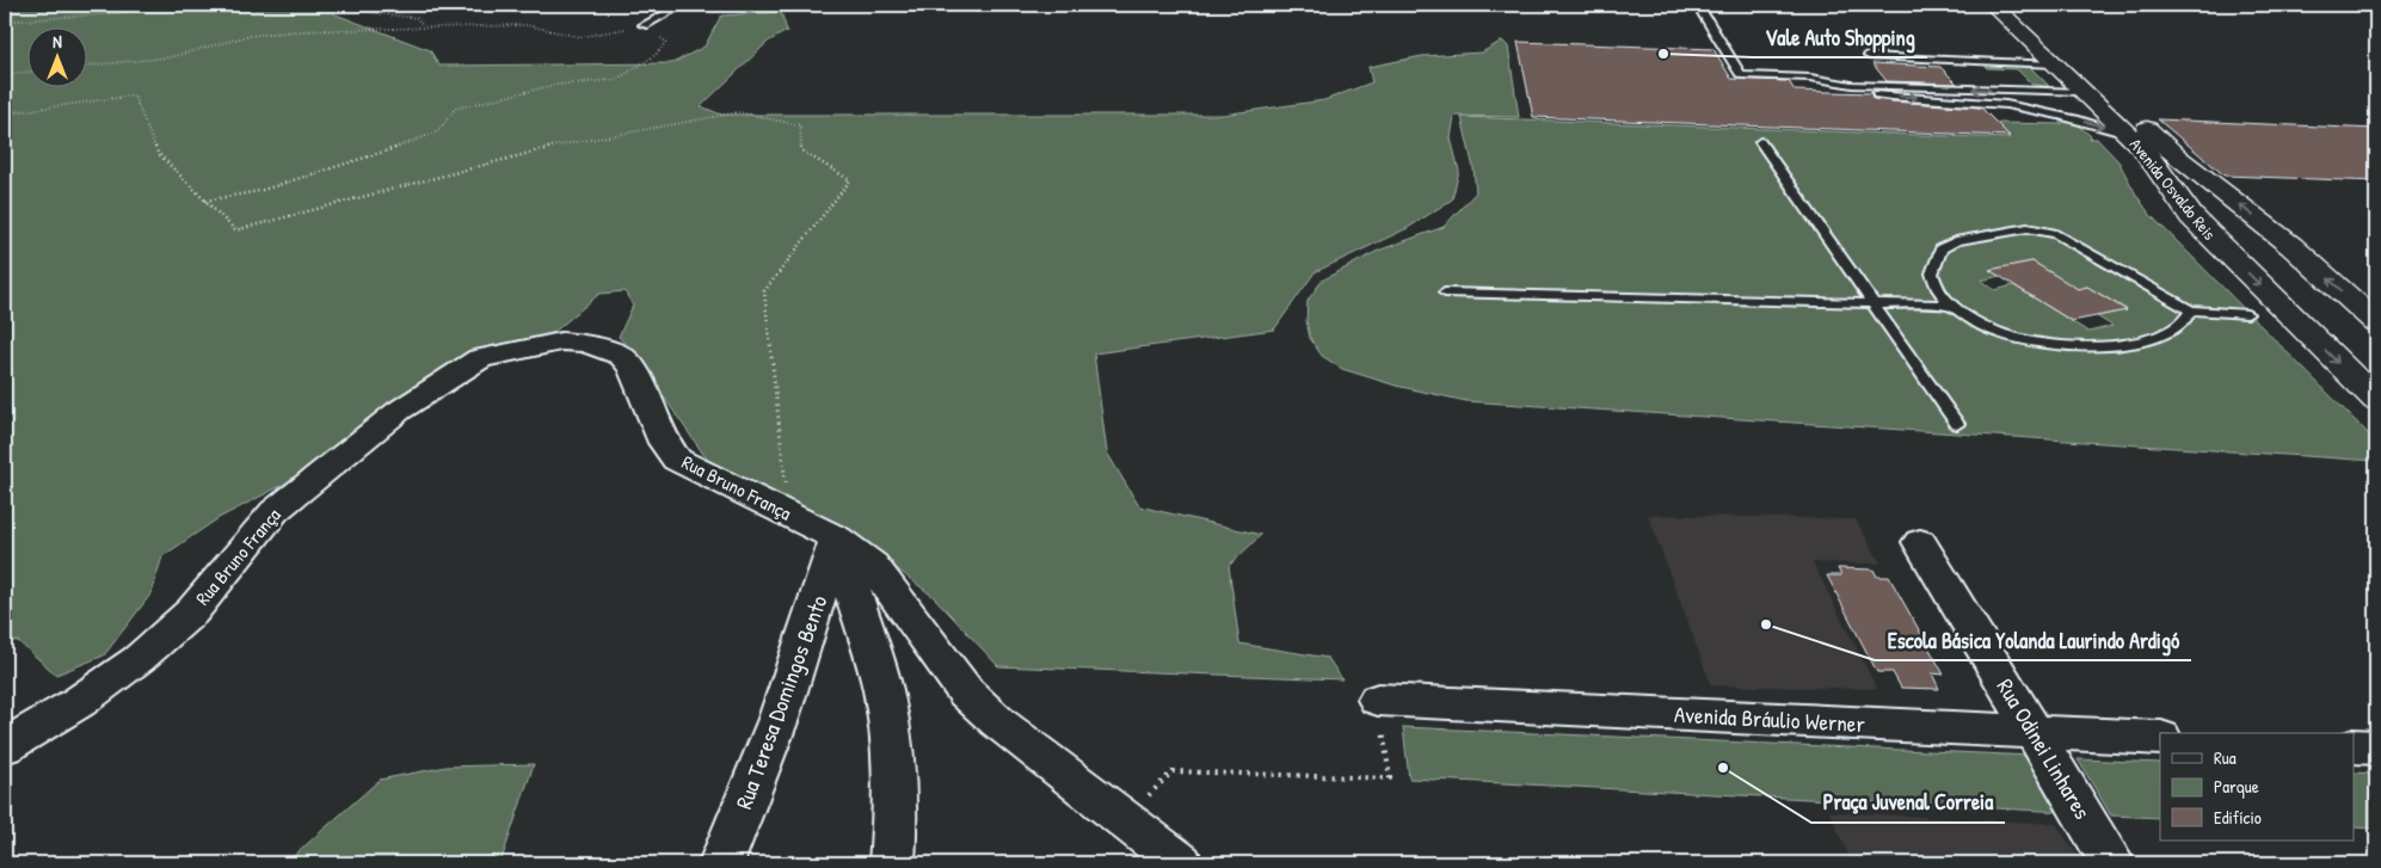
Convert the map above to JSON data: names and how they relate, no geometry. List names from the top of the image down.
{
  "streets": {
    "main road": ["Avenida Osvaldo Reis"],
    "street": [
      "Rua Bruno França",
      "Rua Teresa Domingos Bento",
      "Avenida Bráulio Werner",
      "Rua Odinei Linhares"
    ]
  },
  "crossings": [
    ["Rua Bruno França", "Rua Teresa Domingos Bento"],
    ["Avenida Bráulio Werner", "Rua Odinei Linhares"]
  ],
  "places": ["Vale Auto Shopping", "Escola Básica Yolanda Laurindo Ardigó", "Praça Juvenal Correia"],
  "legend": ["Rua", "Parque", "Edifício"],
  "north": "top"
}
